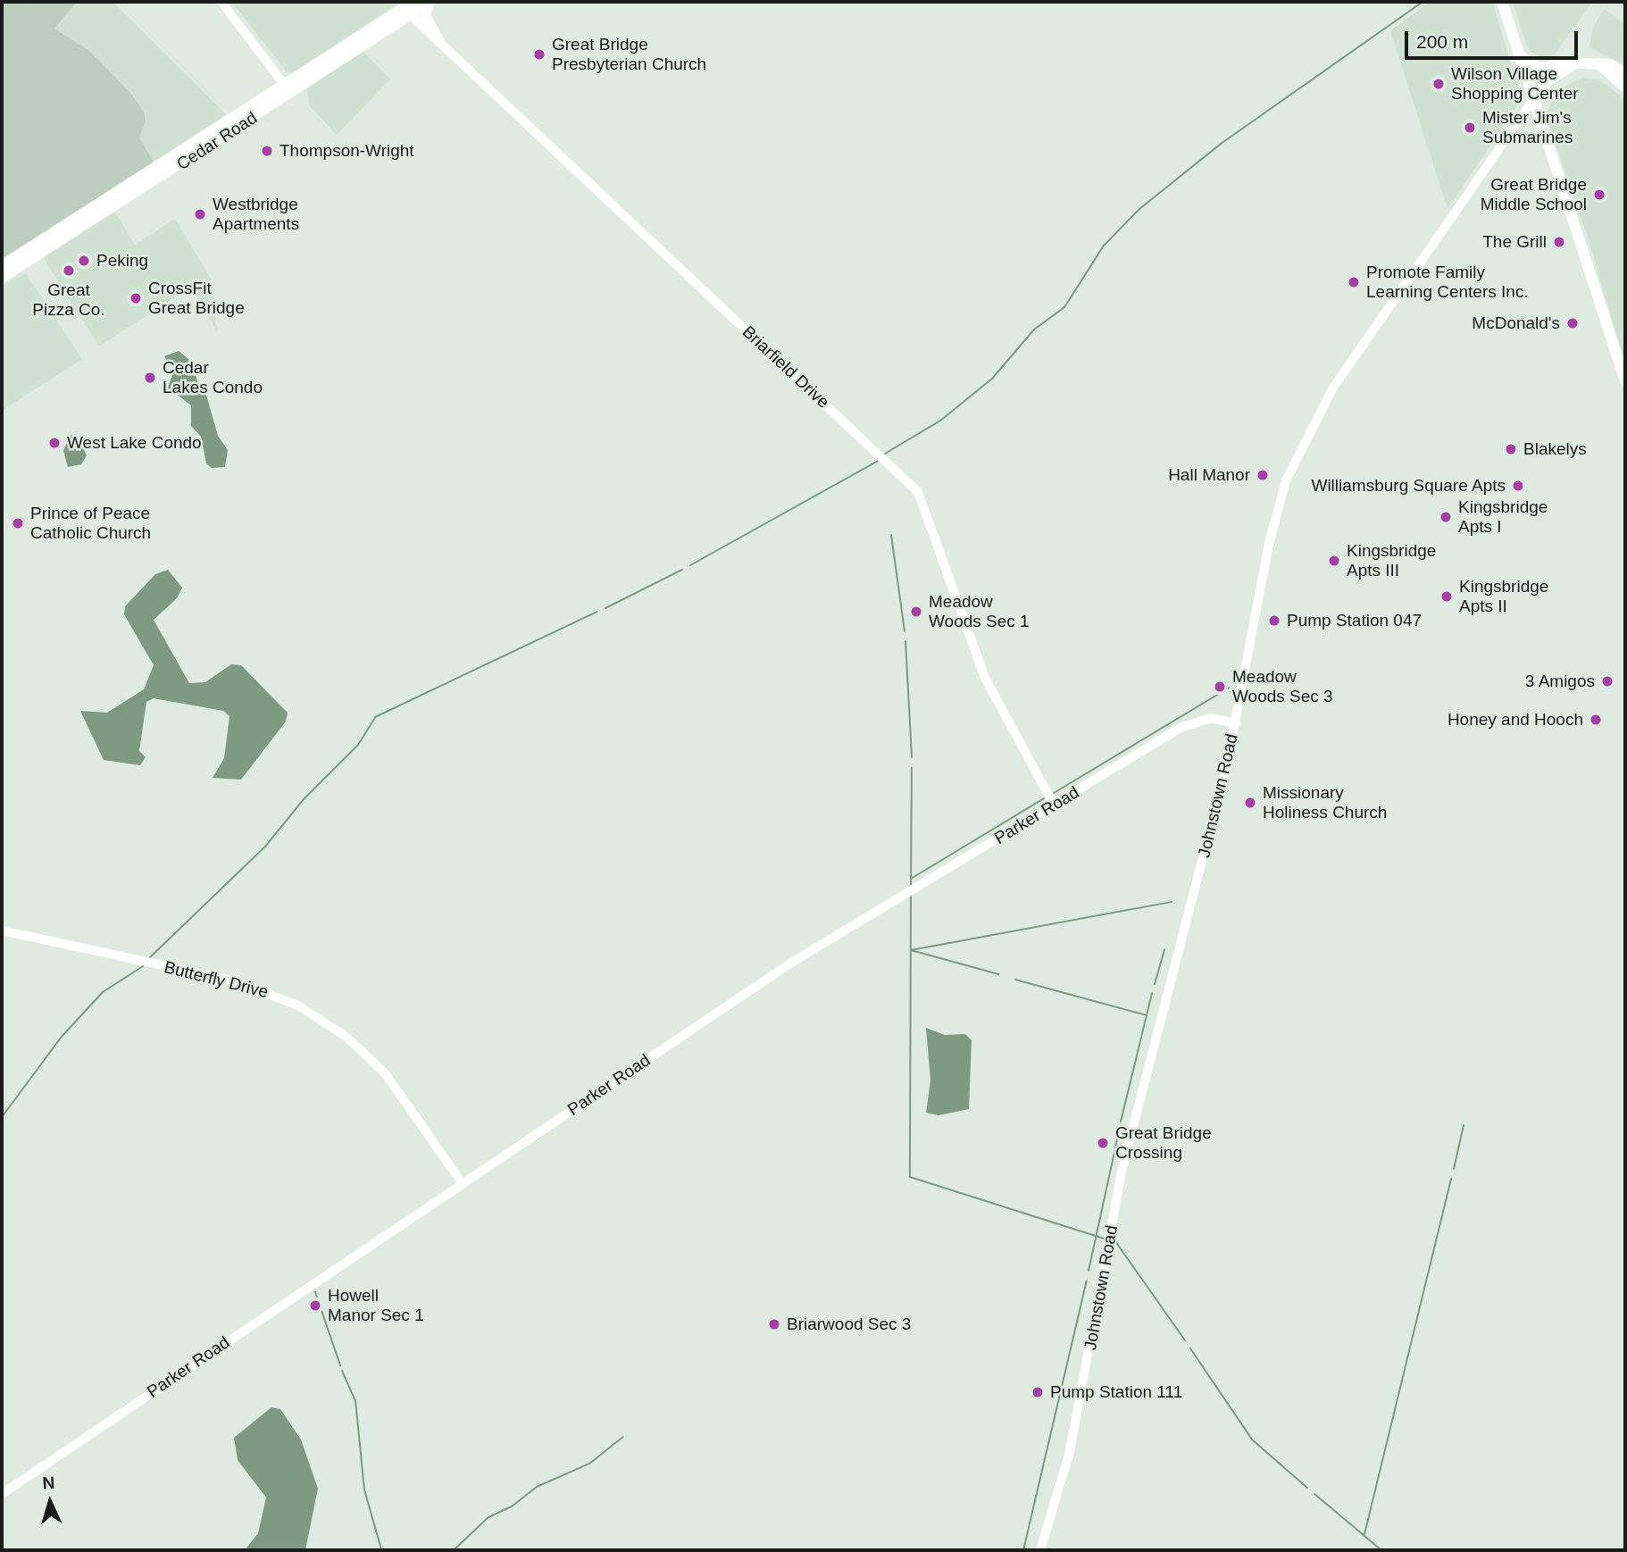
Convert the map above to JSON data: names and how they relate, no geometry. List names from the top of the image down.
{
  "streets": {
    "main road": ["Cedar Road"],
    "street": [
      "Briarfield Drive",
      "Johnstown Road",
      "Parker Road",
      "Butterfly Drive"
    ]
  },
  "crossings": [
    ["Cedar Road", "Briarfield Drive"],
    ["Briarfield Drive", "Parker Road"],
    ["Johnstown Road", "Parker Road"],
    ["Parker Road", "Butterfly Drive"]
  ],
  "places": [
    "Great Bridge Presbyterian Church",
    "Wilson Village Shopping Center",
    "Mister Jim's Submarines",
    "Thompson-Wright",
    "Great Bridge Middle School",
    "Westbridge Apartments",
    "The Grill",
    "Peking",
    "Great Pizza Co.",
    "Promote Family Learning Centers Inc.",
    "CrossFit Great Bridge",
    "McDonald's",
    "Cedar Lakes Condo",
    "West Lake Condo",
    "Blakelys",
    "Hall Manor",
    "Williamsburg Square Apts",
    "Kingsbridge Apts I",
    "Prince of Peace Catholic Church",
    "Kingsbridge Apts III",
    "Kingsbridge Apts II",
    "Meadow Woods Sec 1",
    "Pump Station 047",
    "3 Amigos",
    "Meadow Woods Sec 3",
    "Honey and Hooch",
    "Missionary Holiness Church",
    "Great Bridge Crossing",
    "Howell Manor Sec 1",
    "Briarwood Sec 3",
    "Pump Station 111"
  ],
  "scale_bar": "200 m",
  "north": "top"
}
